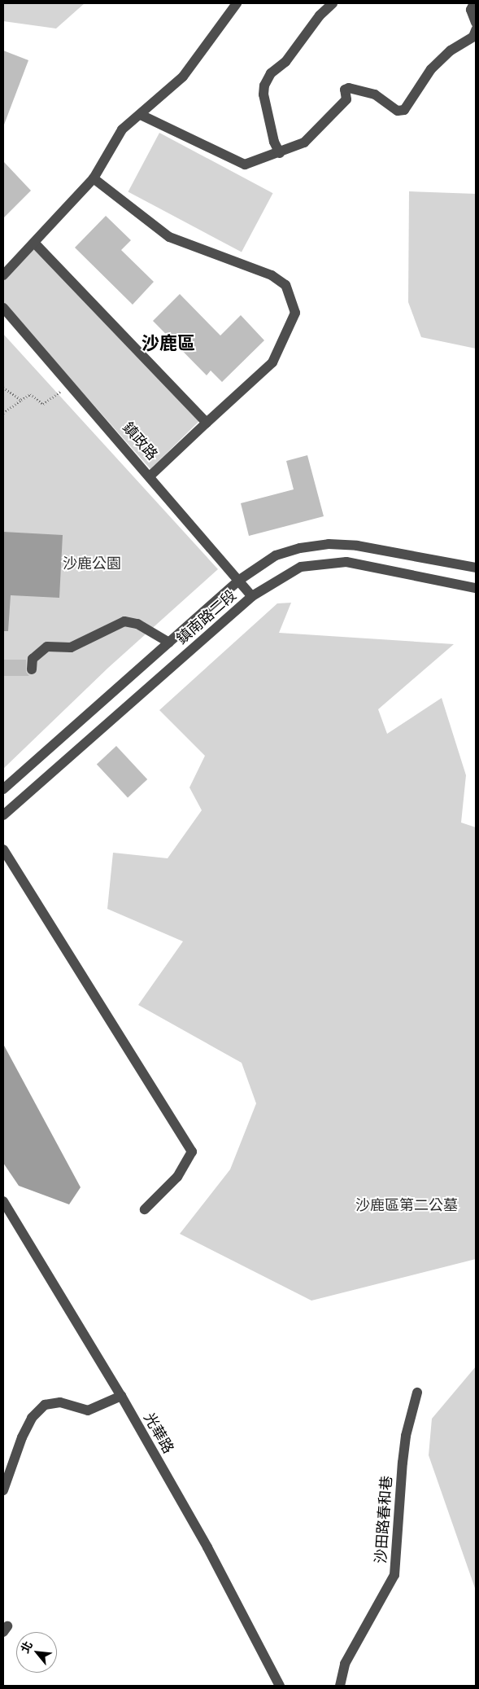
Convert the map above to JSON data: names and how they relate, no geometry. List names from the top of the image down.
{
  "streets": {
    "street": [
      "鎮政路",
      "鎮南路二段",
      "光華路",
      "沙田路春和巷"
    ]
  },
  "crossings": [
    ["鎮政路", "鎮南路二段"]
  ],
  "districts": ["沙鹿區"],
  "parks": ["沙鹿公園", "沙鹿區第二公墓"],
  "north": "top left"
}
